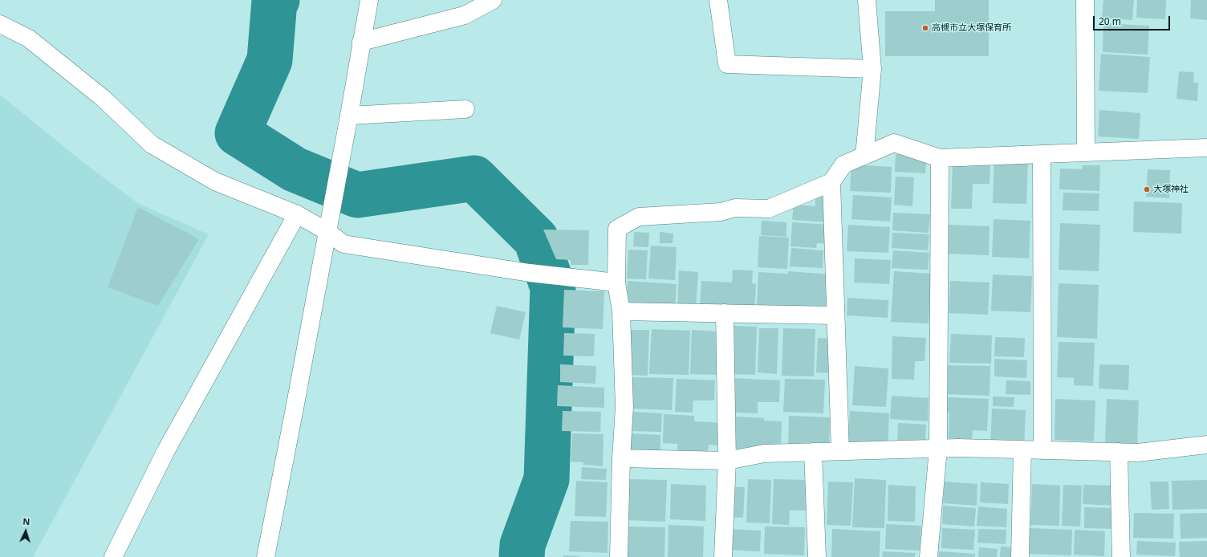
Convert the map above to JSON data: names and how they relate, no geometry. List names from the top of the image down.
{
  "places": ["高槻市立大塚保育所", "大塚神社"],
  "scale_bar": "20 m",
  "north": "top"
}
